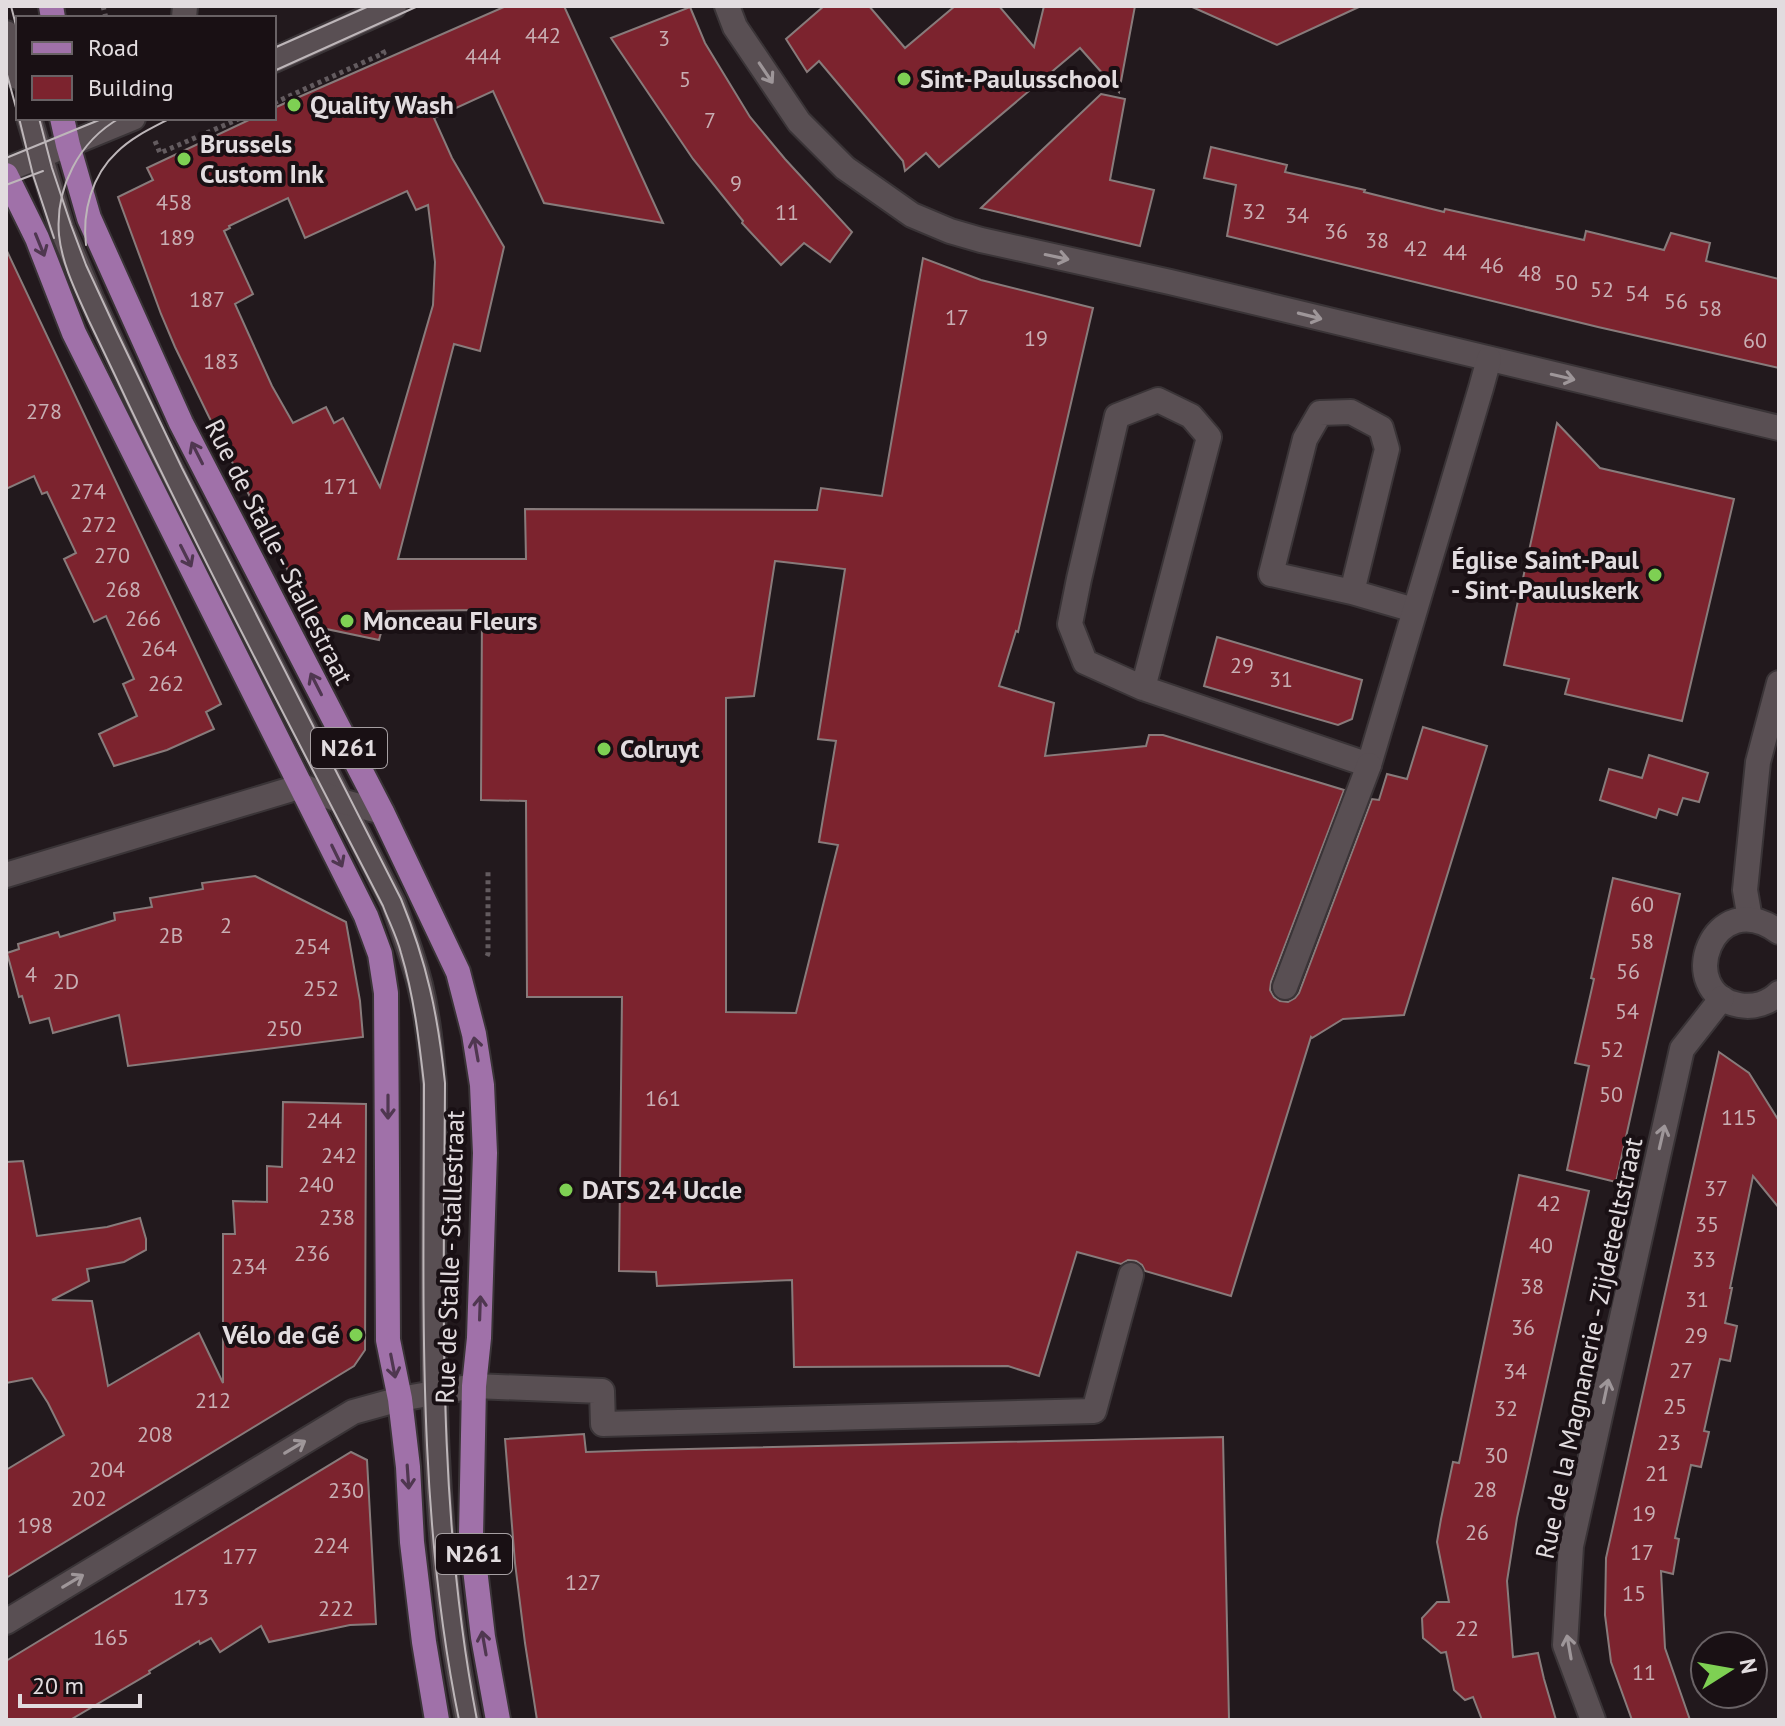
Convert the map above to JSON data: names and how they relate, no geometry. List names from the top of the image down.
{
  "streets": {
    "main road": ["Rue de Stalle - Stallestraat", "N261"],
    "street": ["Rue de la Magnanerie - Zijdeteeltstraat"]
  },
  "one_way": ["Rue de la Magnanerie - Zijdeteeltstraat"],
  "places": [
    "Sint-Paulusschool",
    "Quality Wash",
    "Brussels Custom Ink",
    "Église Saint-Paul - Sint-Pauluskerk",
    "Monceau Fleurs",
    "Colruyt",
    "DATS 24 Uccle",
    "Vélo de Gé"
  ],
  "house_numbers": [
    "442",
    "3",
    "444",
    "5",
    "7",
    "9",
    "458",
    "32",
    "11",
    "34",
    "36",
    "189",
    "38",
    "42",
    "44",
    "46",
    "48",
    "50",
    "52",
    "54",
    "187",
    "56",
    "58",
    "17",
    "19",
    "60",
    "183",
    "278",
    "171",
    "274",
    "272",
    "270",
    "268",
    "266",
    "264",
    "29",
    "31",
    "262",
    "60",
    "2",
    "2B",
    "58",
    "254",
    "56",
    "4",
    "2D",
    "252",
    "54",
    "250",
    "52",
    "50",
    "161",
    "115",
    "244",
    "242",
    "240",
    "37",
    "42",
    "238",
    "35",
    "40",
    "236",
    "33",
    "234",
    "38",
    "31",
    "36",
    "29",
    "27",
    "34",
    "212",
    "25",
    "32",
    "208",
    "23",
    "30",
    "204",
    "21",
    "28",
    "230",
    "202",
    "19",
    "198",
    "26",
    "224",
    "17",
    "177",
    "127",
    "15",
    "173",
    "222",
    "22",
    "165",
    "11"
  ],
  "legend": ["Road", "Building"],
  "scale_bar": "20 m",
  "north": "right"
}
